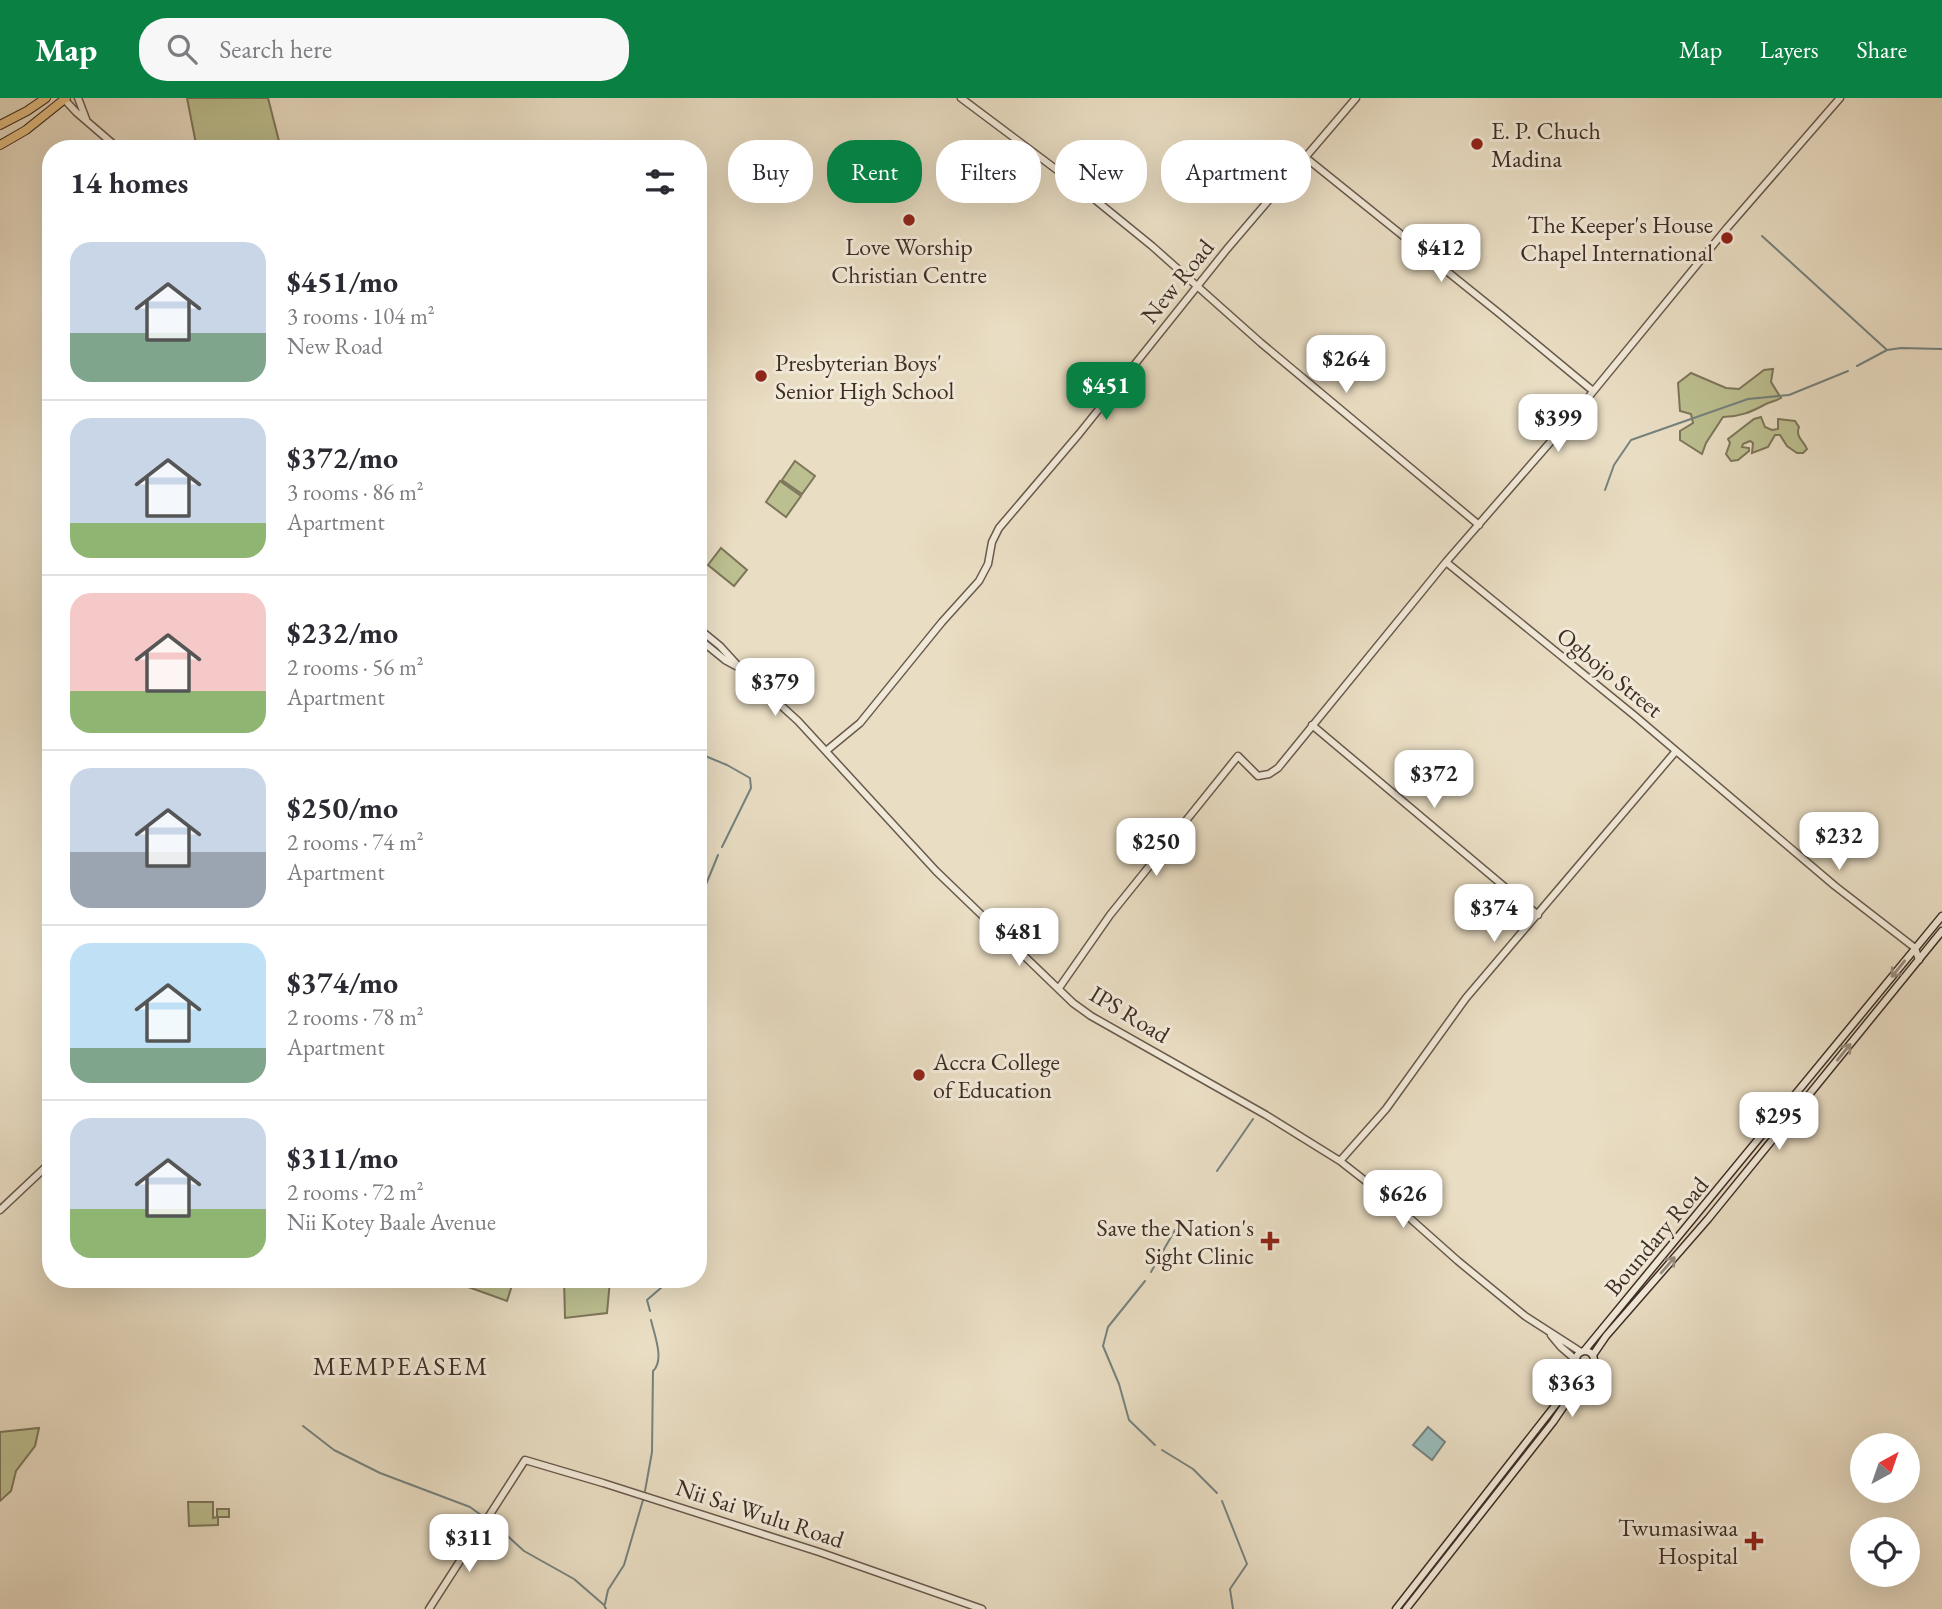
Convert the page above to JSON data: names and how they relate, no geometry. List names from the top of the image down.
{
  "streets": {
    "street": [
      "New Road",
      "Ogbojo Street",
      "IPS Road",
      "Boundary Road",
      "Nii Sai Wulu Road"
    ]
  },
  "crossings": [
    ["New Road", "IPS Road"],
    ["Ogbojo Street", "Boundary Road"],
    ["IPS Road", "Boundary Road"]
  ],
  "districts": ["MEMPEASEM"],
  "places": {
    "other": [
      "E. P. Chuch Madina",
      "Love Worship Christian Centre",
      "The Keeper's House Chapel International",
      "Presbyterian Boys' Senior High School",
      "Accra College of Education"
    ],
    "health": ["Save the Nation's Sight Clinic", "Twumasiwaa Hospital"]
  },
  "north": "top right",
  "page": {
    "header": "Map",
    "search": "Search here",
    "nav": ["Map", "Layers", "Share"],
    "chip": [
      "Buy",
      "Rent",
      "Filters",
      "New",
      "Apartment"
    ],
    "heading": "14 homes",
    "price": [
      "$412",
      "$264",
      "$451",
      "$399",
      "$379",
      "$372",
      "$232",
      "$250",
      "$374",
      "$481",
      "$295",
      "$626",
      "$363",
      "$311"
    ],
    "list": [
      {
        "name": "$451/mo",
        "note": "3 rooms · 104 m² · New Road"
      },
      {
        "name": "$372/mo",
        "note": "3 rooms · 86 m² · Apartment"
      },
      {
        "name": "$232/mo",
        "note": "2 rooms · 56 m² · Apartment"
      },
      {
        "name": "$250/mo",
        "note": "2 rooms · 74 m² · Apartment"
      },
      {
        "name": "$374/mo",
        "note": "2 rooms · 78 m² · Apartment"
      },
      {
        "name": "$311/mo",
        "note": "2 rooms · 72 m² · Nii Kotey Baale Avenue"
      }
    ]
  }
}
